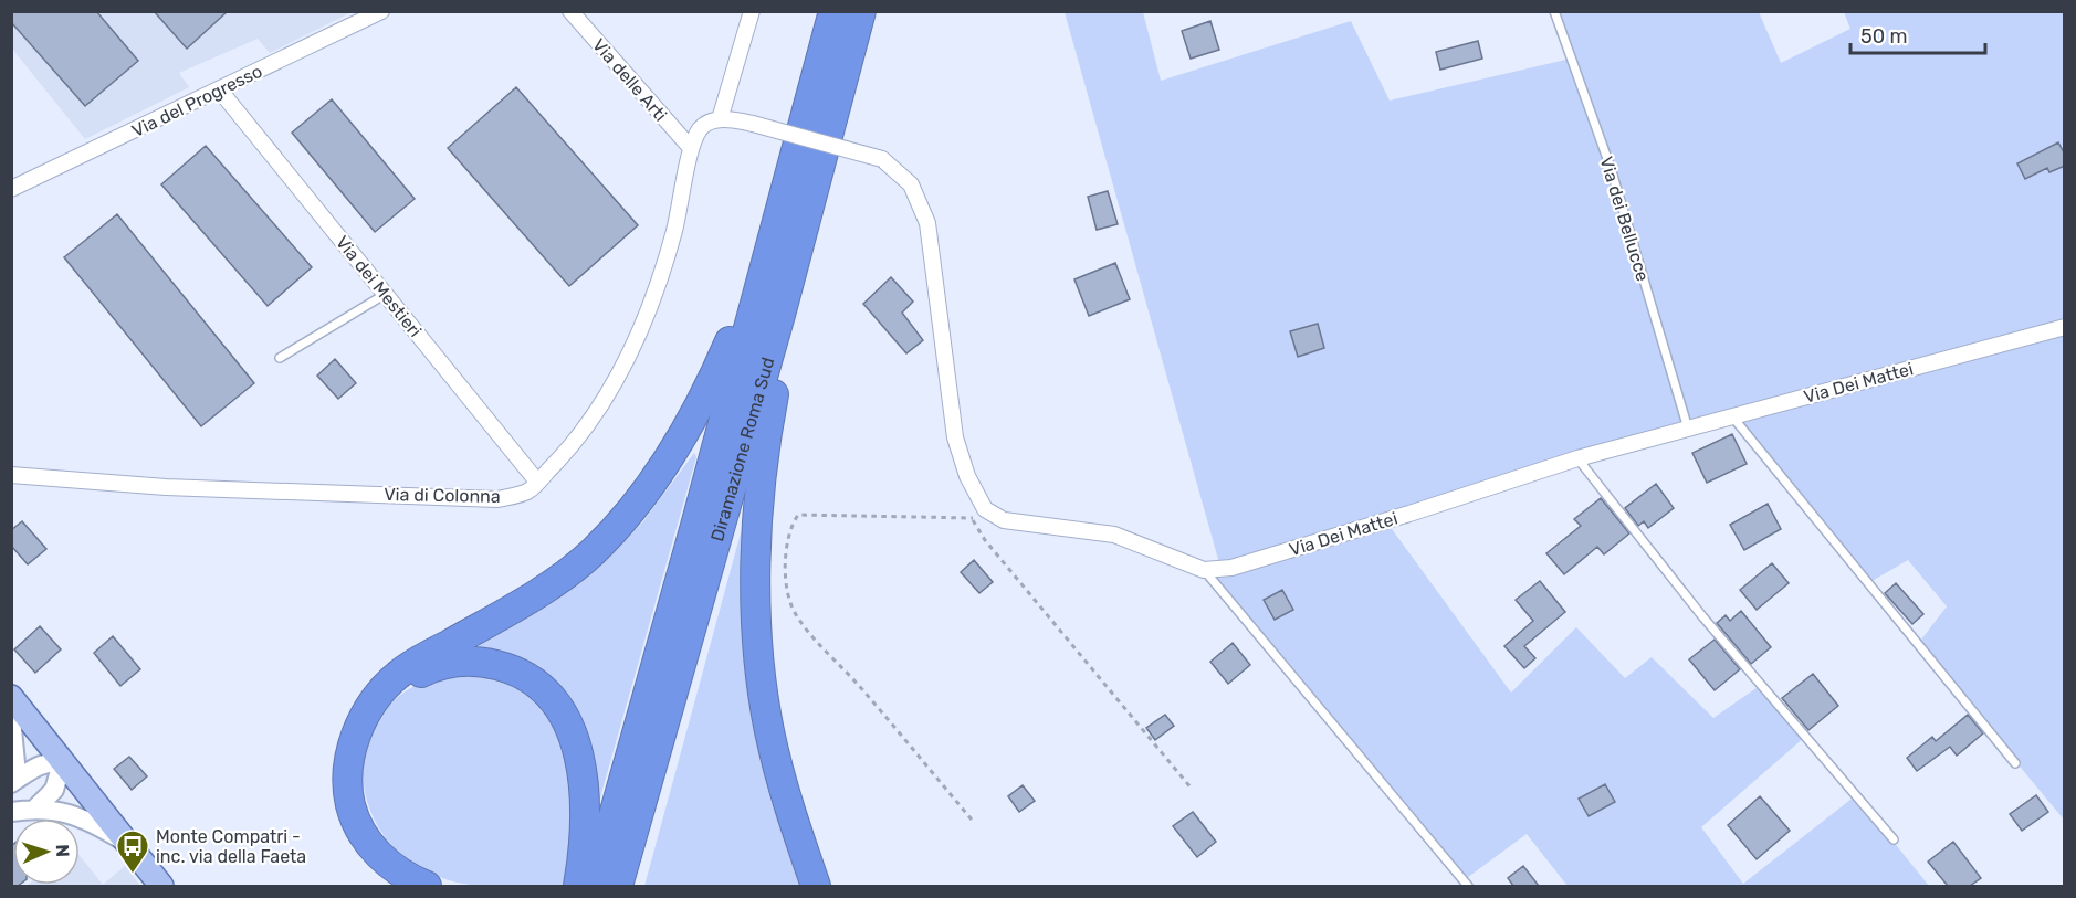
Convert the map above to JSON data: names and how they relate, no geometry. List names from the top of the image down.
{
  "streets": {
    "highway": ["Diramazione Roma Sud"],
    "street": [
      "Via delle Arti",
      "Via del Progresso",
      "Via dei Mestieri",
      "Via Dei Mattei",
      "Via di Colonna"
    ],
    "lane": ["Via dei Bellucce"]
  },
  "crossings": [
    ["Via delle Arti", "Via di Colonna"],
    ["Via del Progresso", "Via dei Mestieri"],
    ["Via dei Bellucce", "Via Dei Mattei"],
    ["Via dei Mestieri", "Via di Colonna"]
  ],
  "places": {
    "bus stop": ["Monte Compatri - inc. via della Faeta"]
  },
  "scale_bar": "50 m",
  "north": "right"
}
